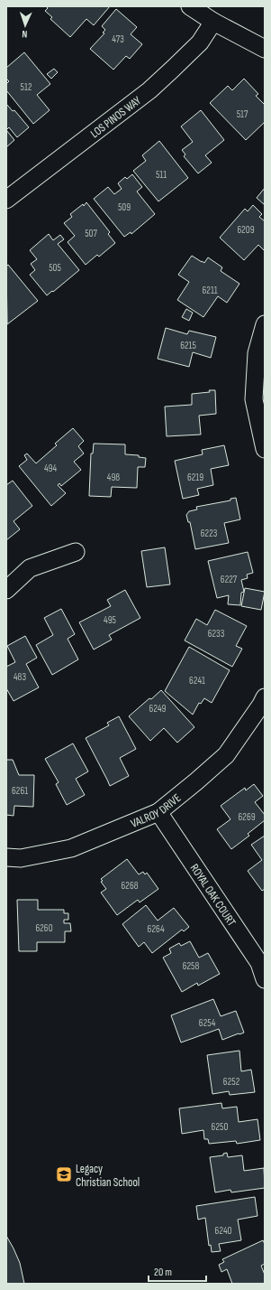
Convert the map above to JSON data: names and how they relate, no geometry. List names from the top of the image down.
{
  "streets": {
    "street": ["LOS PINOS WAY", "VALROY DRIVE", "ROYAL OAK COURT"]
  },
  "crossings": [
    ["VALROY DRIVE", "ROYAL OAK COURT"]
  ],
  "places": {
    "school or university": ["Legacy Christian School"]
  },
  "house_numbers": [
    "473",
    "512",
    "517",
    "511",
    "509",
    "6209",
    "507",
    "505",
    "6211",
    "6215",
    "494",
    "498",
    "6219",
    "6223",
    "6227",
    "495",
    "6233",
    "483",
    "6241",
    "6249",
    "6261",
    "6269",
    "6268",
    "6260",
    "6264",
    "6258",
    "6254",
    "6252",
    "6250",
    "6240"
  ],
  "scale_bar": "20 m",
  "north": "bottom"
}
